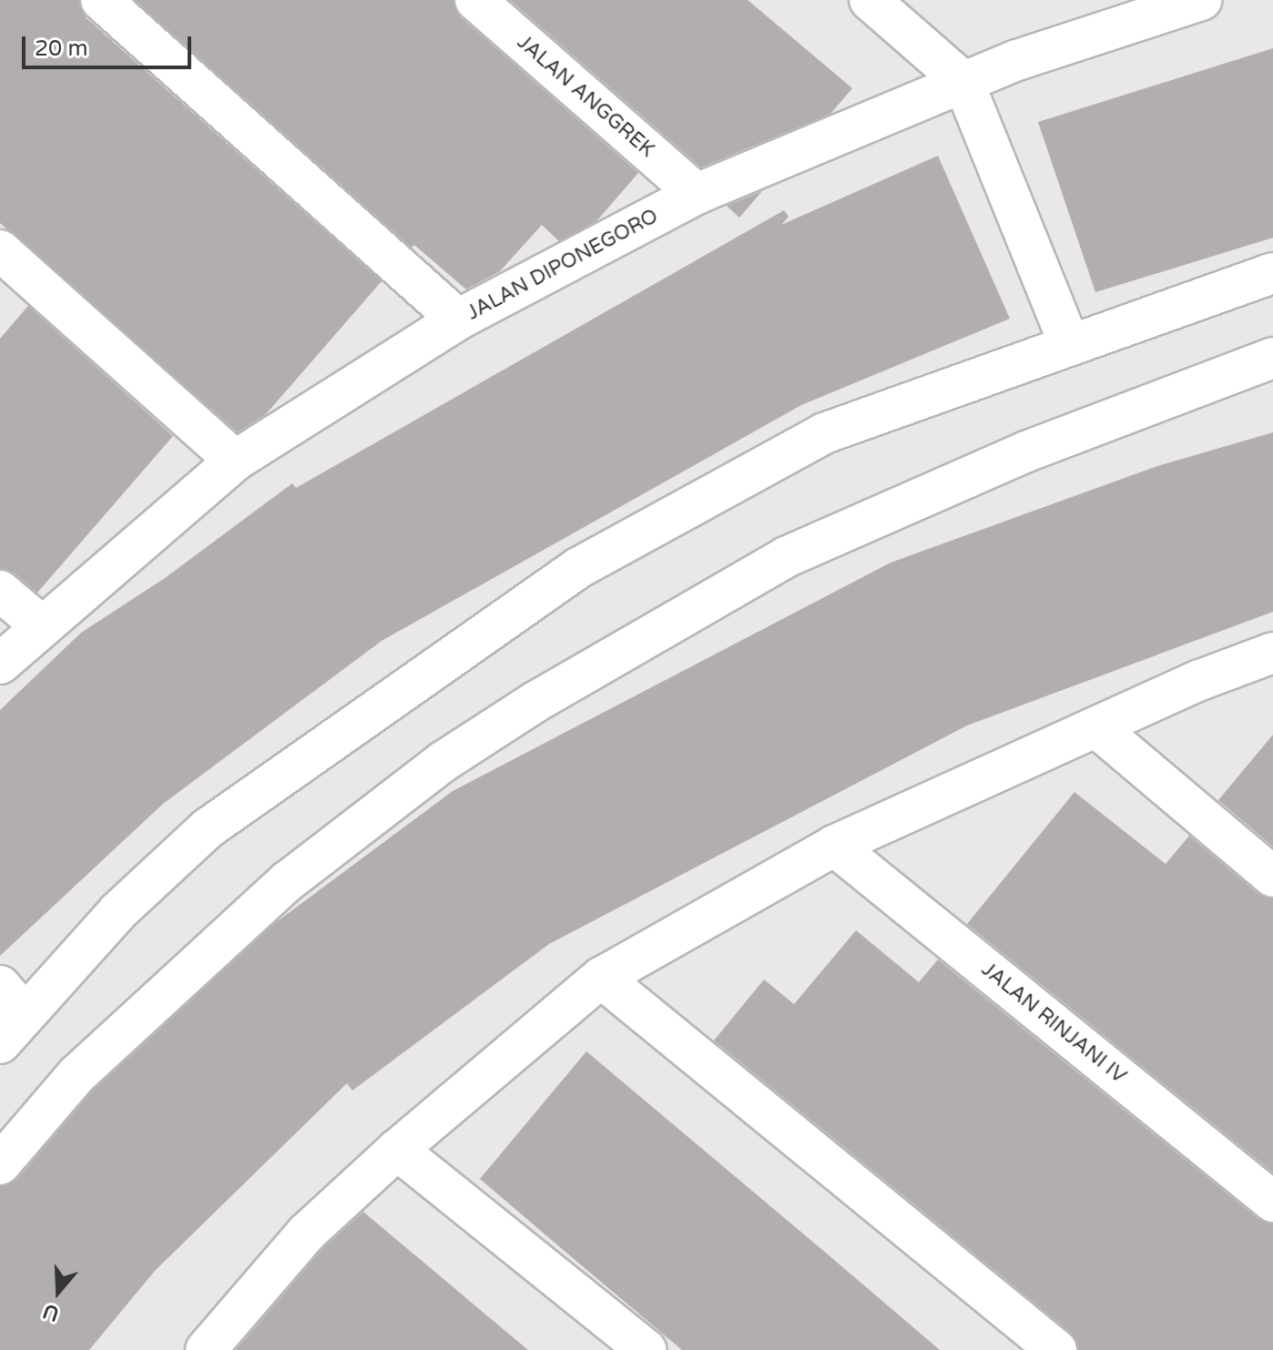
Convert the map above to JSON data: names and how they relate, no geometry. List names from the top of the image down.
{
  "streets": {
    "street": ["JALAN ANGGREK", "JALAN DIPONEGORO", "JALAN RINJANI IV"]
  },
  "crossings": [
    ["JALAN ANGGREK", "JALAN DIPONEGORO"]
  ],
  "scale_bar": "20 m",
  "north": "bottom"
}
